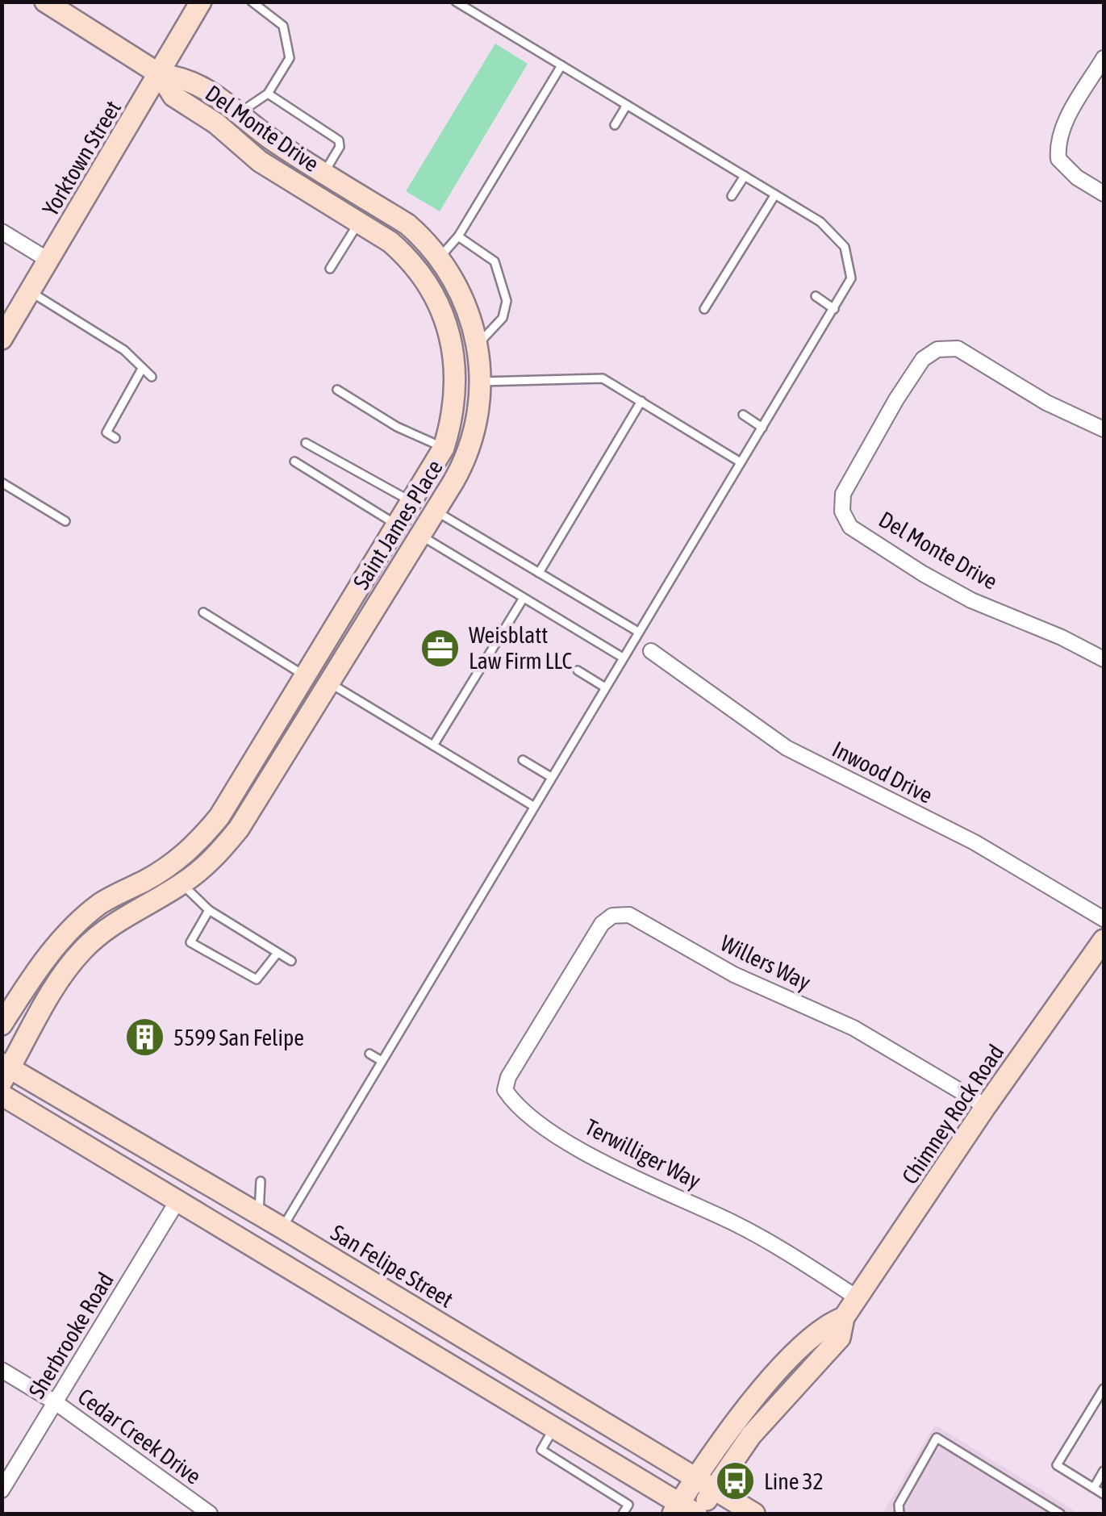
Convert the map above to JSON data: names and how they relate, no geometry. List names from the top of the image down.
{
  "streets": {
    "street": [
      "Del Monte Drive",
      "Yorktown Street",
      "Saint James Place",
      "Inwood Drive",
      "Willers Way",
      "Chimney Rock Road",
      "Terwilliger Way",
      "San Felipe Street",
      "Sherbrooke Road",
      "Cedar Creek Drive"
    ]
  },
  "crossings": [
    ["Del Monte Drive", "Yorktown Street"],
    ["Del Monte Drive", "Saint James Place"],
    ["Saint James Place", "San Felipe Street"],
    ["Willers Way", "Chimney Rock Road"],
    ["Willers Way", "Terwilliger Way"],
    ["Chimney Rock Road", "Terwilliger Way"],
    ["Chimney Rock Road", "San Felipe Street"],
    ["Sherbrooke Road", "Cedar Creek Drive"]
  ],
  "places": {
    "office": ["Weisblatt Law Firm LLC"],
    "building": ["5599 San Felipe"],
    "bus stop": ["Line 32"]
  }
}
